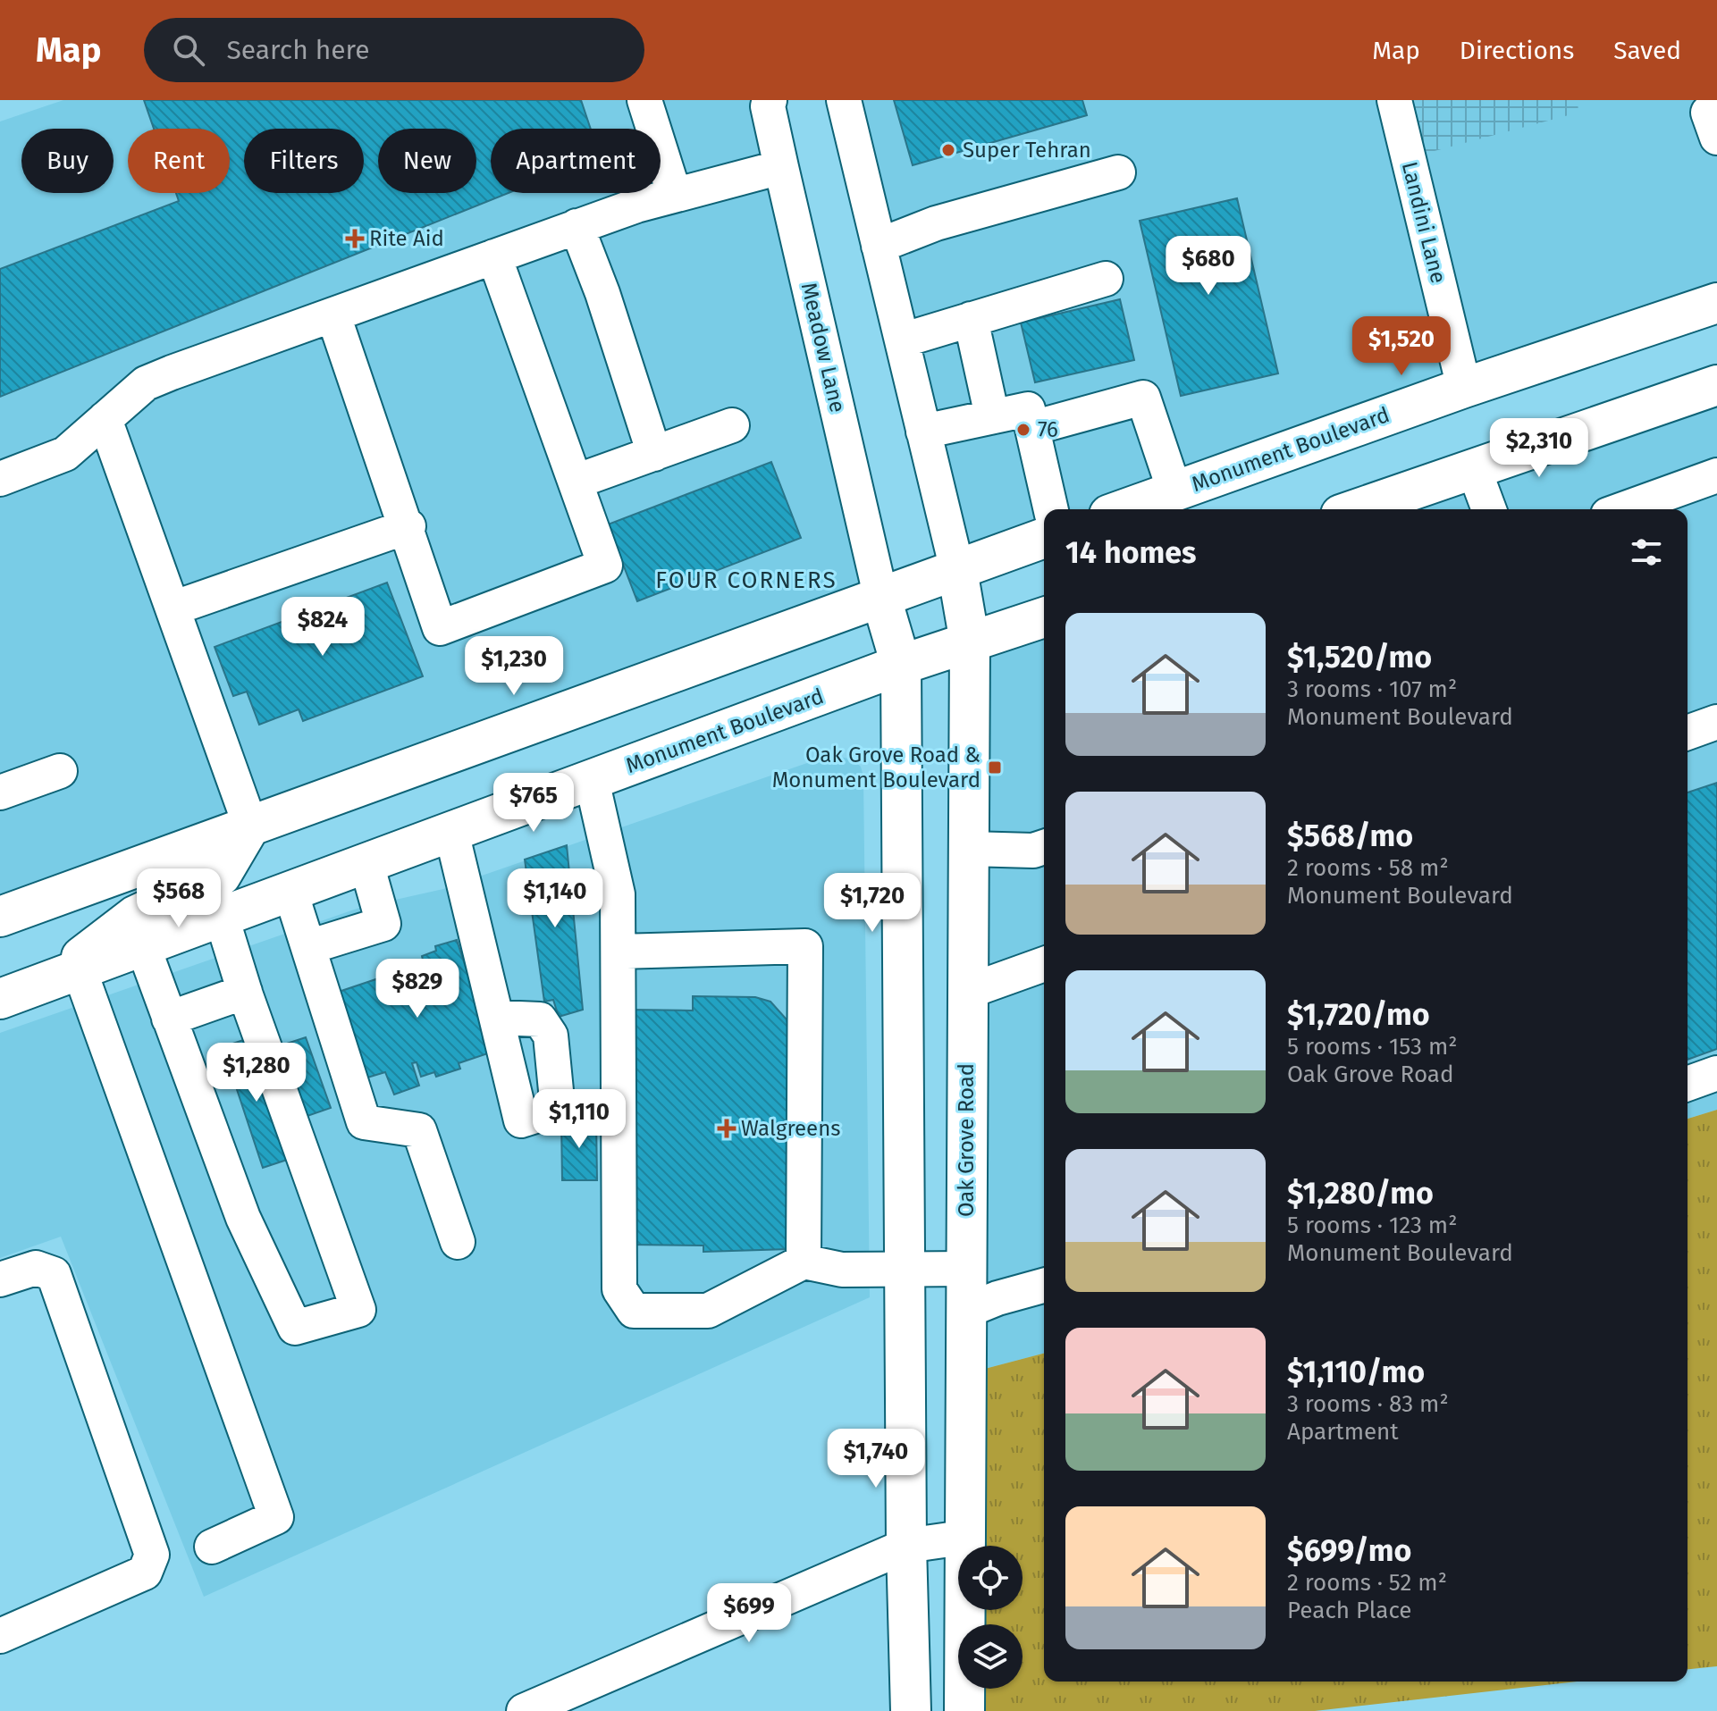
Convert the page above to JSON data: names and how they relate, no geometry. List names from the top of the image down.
{
  "streets": {
    "main road": ["Monument Boulevard", "Oak Grove Road"],
    "street": ["Landini Lane", "Meadow Lane"]
  },
  "crossings": [
    ["Landini Lane", "Monument Boulevard"],
    ["Monument Boulevard", "Oak Grove Road"]
  ],
  "districts": ["FOUR CORNERS"],
  "places": {
    "other": ["Super Tehran", "76"],
    "health": ["Rite Aid", "Walgreens"],
    "transit": ["Oak Grove Road & Monument Boulevard"]
  },
  "page": {
    "header": "Map",
    "search": "Search here",
    "nav": ["Map", "Directions", "Saved"],
    "chip": [
      "Buy",
      "Rent",
      "Filters",
      "New",
      "Apartment"
    ],
    "price": [
      "$680",
      "$1,520",
      "$2,310",
      "$824",
      "$1,230",
      "$765",
      "$568",
      "$1,140",
      "$1,720",
      "$829",
      "$1,280",
      "$1,110",
      "$1,740",
      "$699"
    ],
    "heading": "14 homes",
    "list": [
      {
        "name": "$1,520/mo",
        "note": "3 rooms · 107 m² · Monument Boulevard"
      },
      {
        "name": "$568/mo",
        "note": "2 rooms · 58 m² · Monument Boulevard"
      },
      {
        "name": "$1,720/mo",
        "note": "5 rooms · 153 m² · Oak Grove Road"
      },
      {
        "name": "$1,280/mo",
        "note": "5 rooms · 123 m² · Monument Boulevard"
      },
      {
        "name": "$1,110/mo",
        "note": "3 rooms · 83 m² · Apartment"
      },
      {
        "name": "$699/mo",
        "note": "2 rooms · 52 m² · Peach Place"
      }
    ]
  }
}
